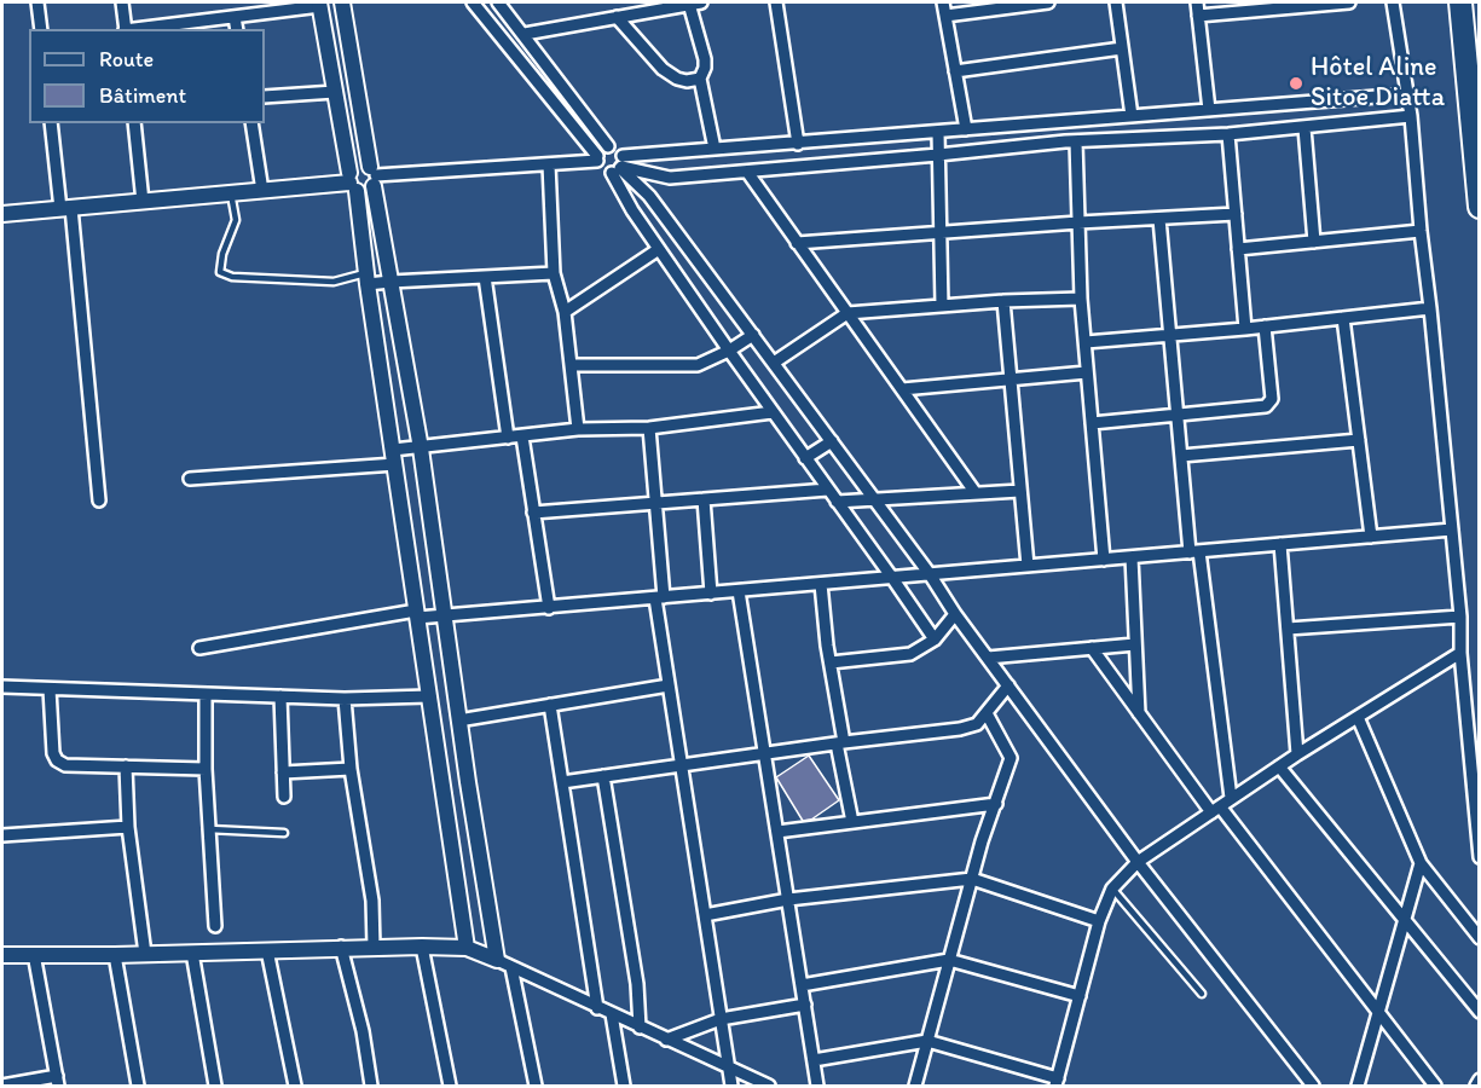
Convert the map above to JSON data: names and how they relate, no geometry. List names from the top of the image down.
{
  "places": ["Hôtel Aline Sitoe Diatta"],
  "legend": ["Route", "Bâtiment"]
}
